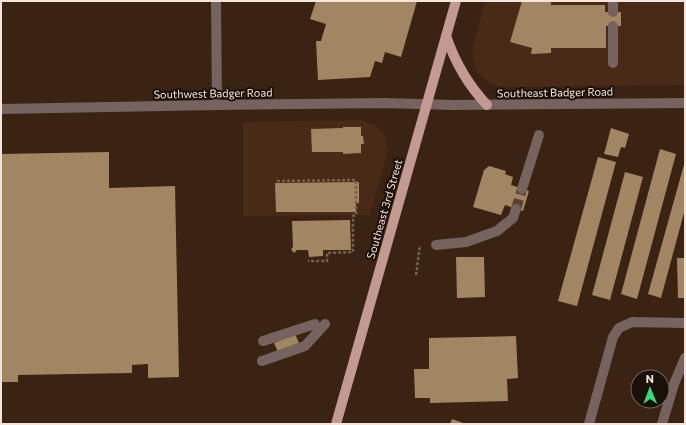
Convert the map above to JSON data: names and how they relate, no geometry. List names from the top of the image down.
{
  "streets": {
    "main road": ["Southeast 3rd Street"],
    "street": ["Southeast Badger Road", "Southwest Badger Road"]
  },
  "crossings": [
    ["Southeast Badger Road", "Southwest Badger Road"],
    ["Southeast Badger Road", "Southeast 3rd Street"],
    ["Southwest Badger Road", "Southeast 3rd Street"]
  ],
  "north": "top"
}
